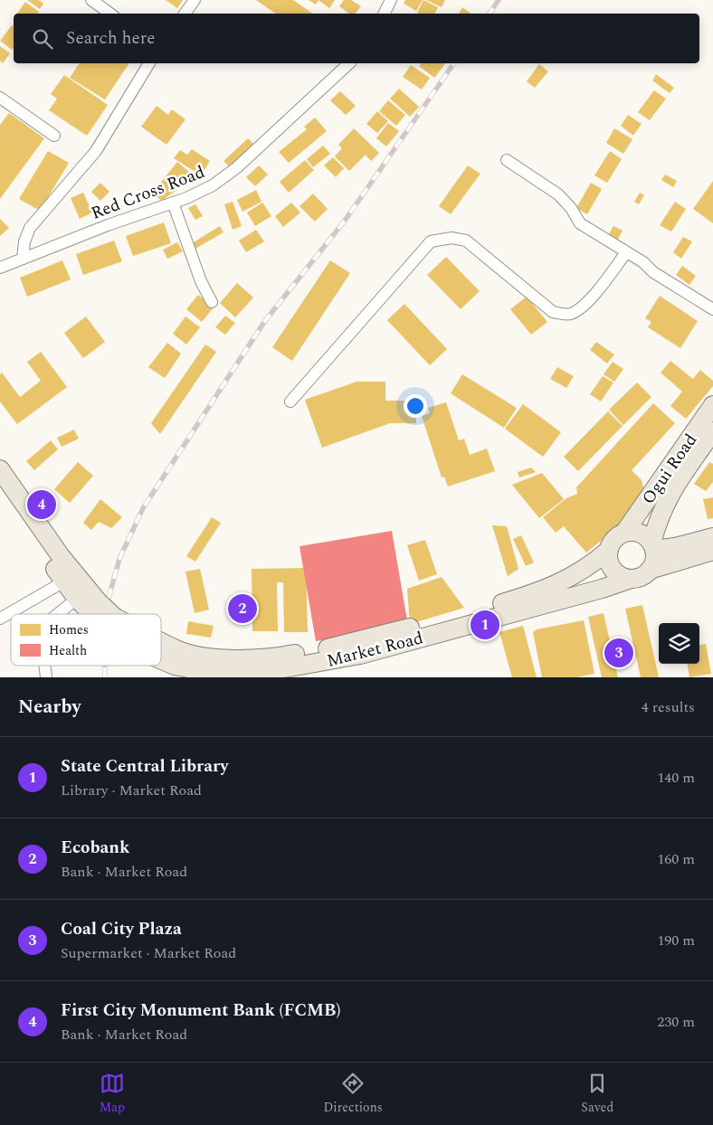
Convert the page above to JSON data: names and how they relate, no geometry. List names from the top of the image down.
{
  "streets": {
    "main road": ["Ogui Road", "Market Road"],
    "street": ["Red Cross Road"]
  },
  "crossings": [
    ["Ogui Road", "Market Road"]
  ],
  "legend": ["Homes", "Health"],
  "page": {
    "search": "Search here",
    "pins": [
      "4",
      "2",
      "1",
      "3"
    ],
    "heading": ["Nearby", "4 results"],
    "list": [
      {
        "mark": "1",
        "name": "State Central Library",
        "note": "Library · Market Road",
        "value": "140 m"
      },
      {
        "mark": "2",
        "name": "Ecobank",
        "note": "Bank · Market Road",
        "value": "160 m"
      },
      {
        "mark": "3",
        "name": "Coal City Plaza",
        "note": "Supermarket · Market Road",
        "value": "190 m"
      },
      {
        "mark": "4",
        "name": "First City Monument Bank (FCMB)",
        "note": "Bank · Market Road",
        "value": "230 m"
      }
    ],
    "nav": ["Map", "Directions", "Saved"]
  }
}
